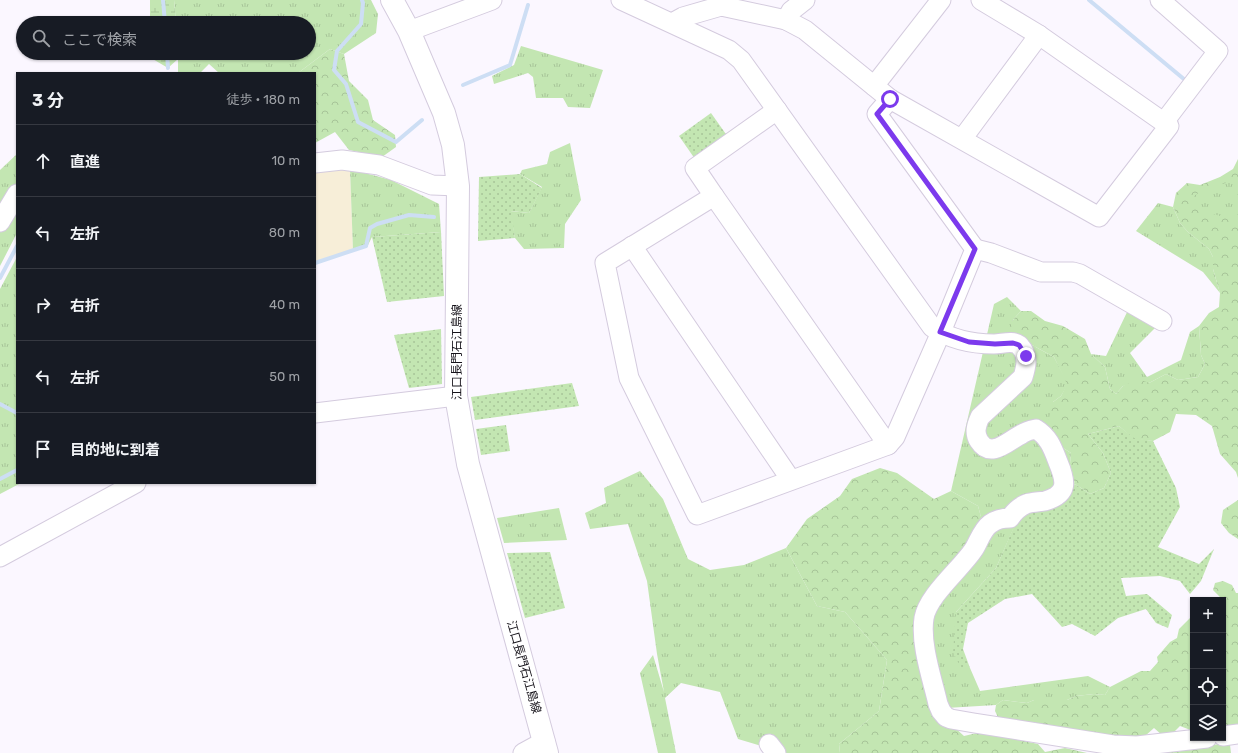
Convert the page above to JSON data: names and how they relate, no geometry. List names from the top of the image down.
{
  "streets": {
    "main road": ["江口長門石江島線"]
  },
  "page": {
    "search": "ここで検索",
    "heading": ["3 分", "徒歩 · 180 m"],
    "list": [
      ["直進", "10 m"],
      ["左折", "80 m"],
      ["右折", "40 m"],
      ["左折", "50 m"],
      "目的地に到着"
    ],
    "map_buttons": ["+", "−"]
  }
}
